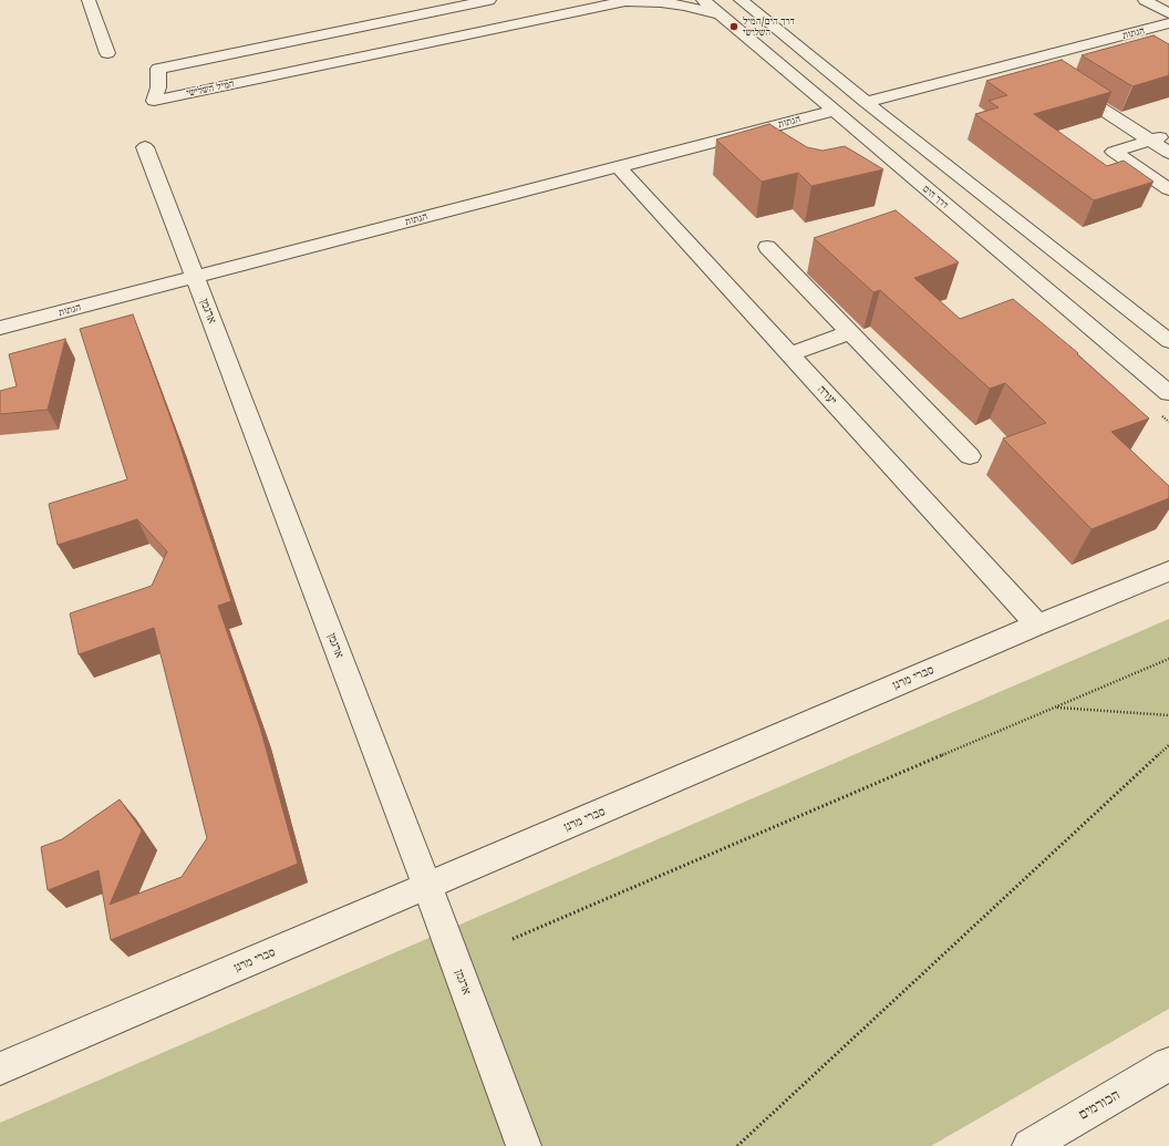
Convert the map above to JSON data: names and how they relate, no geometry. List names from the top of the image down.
{
  "streets": {
    "street": [
      "הגתות",
      "המיל השלישי",
      "דרך הים",
      "ארגמן",
      "יערה",
      "סברי מרנן",
      "הכורמים"
    ]
  },
  "crossings": [
    ["הגתות", "דרך הים"],
    ["הגתות", "ארגמן"],
    ["הגתות", "יערה"],
    ["ארגמן", "סברי מרנן"],
    ["יערה", "סברי מרנן"]
  ],
  "places": ["דרך הים/המיל השלישי"]
}
